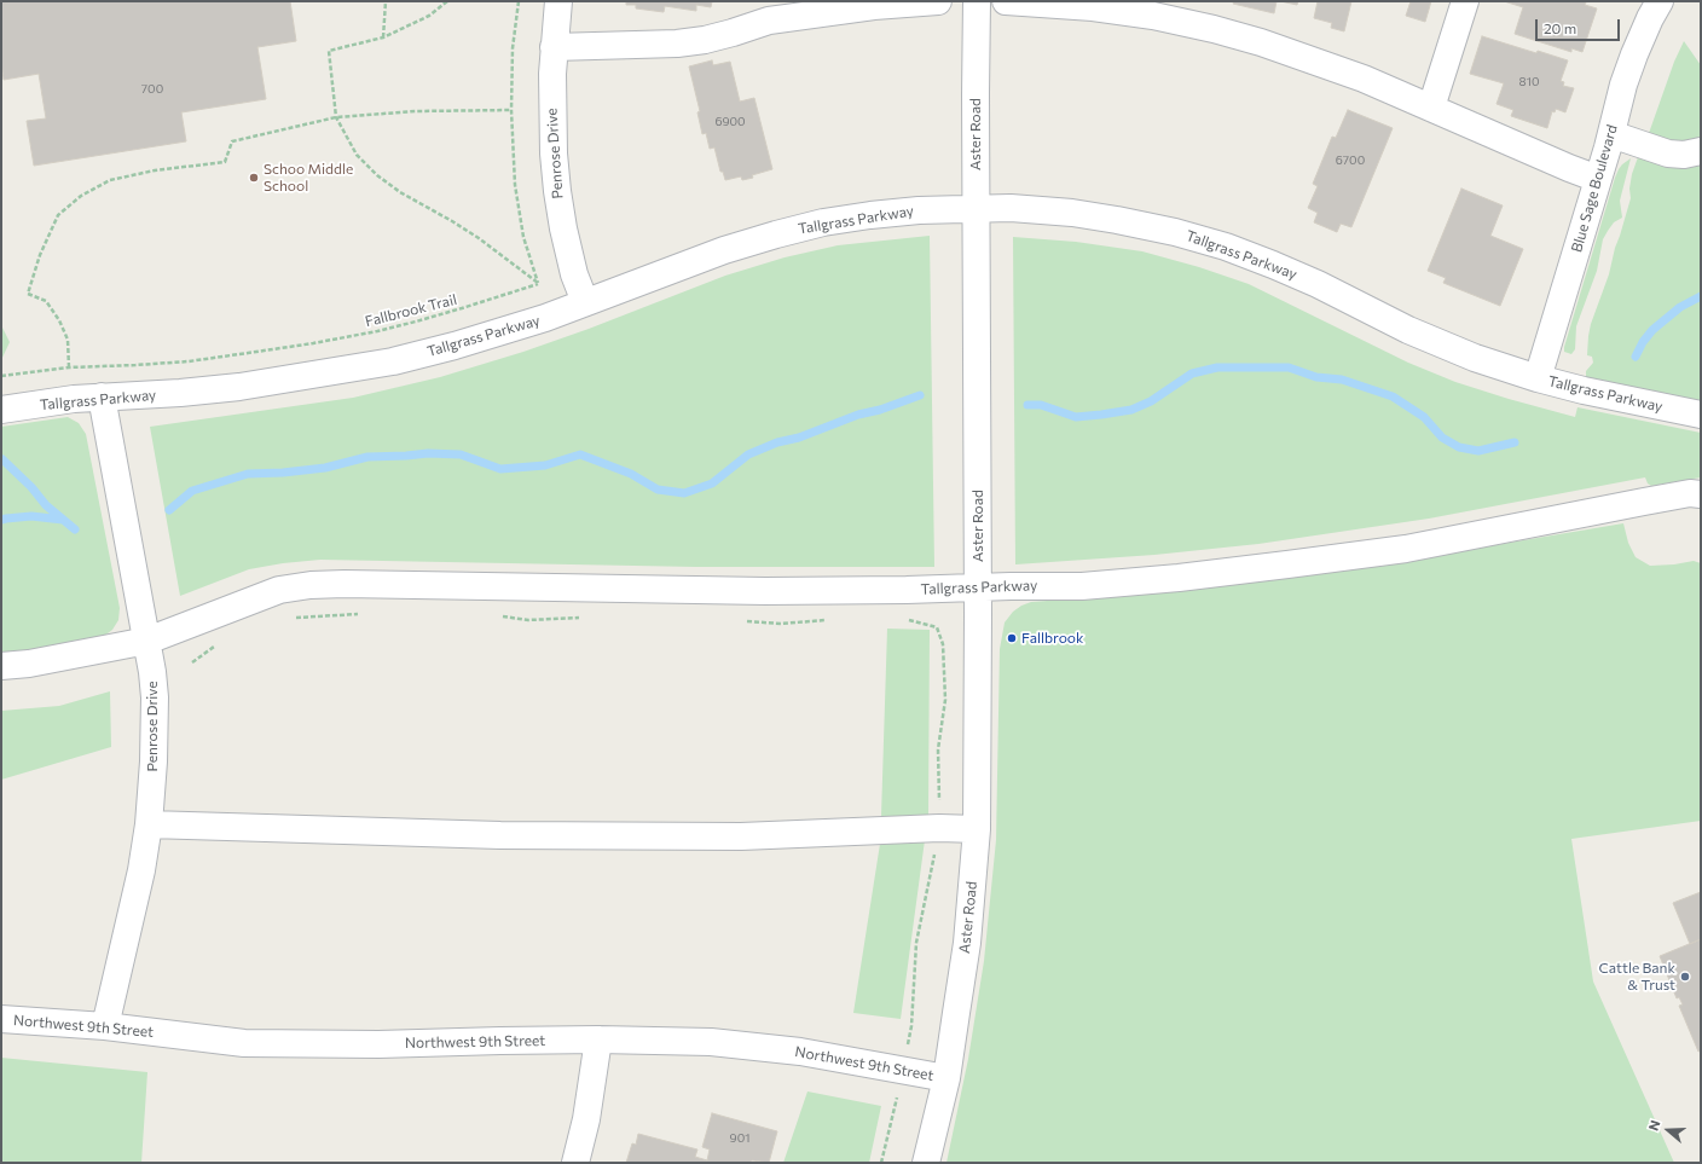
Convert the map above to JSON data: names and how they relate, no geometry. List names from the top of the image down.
{
  "streets": {
    "street": [
      "Aster Road",
      "Penrose Drive",
      "Blue Sage Boulevard",
      "Tallgrass Parkway",
      "Northwest 9th Street"
    ],
    "path": ["Fallbrook Trail"]
  },
  "crossings": [
    ["Aster Road", "Tallgrass Parkway"],
    ["Aster Road", "Northwest 9th Street"],
    ["Penrose Drive", "Tallgrass Parkway"],
    ["Penrose Drive", "Northwest 9th Street"],
    ["Blue Sage Boulevard", "Tallgrass Parkway"]
  ],
  "places": ["Schoo Middle School", "Fallbrook", "Cattle Bank & Trust"],
  "house_numbers": [
    "810",
    "700",
    "6900",
    "6700",
    "901"
  ],
  "scale_bar": "20 m",
  "north": "left"
}
